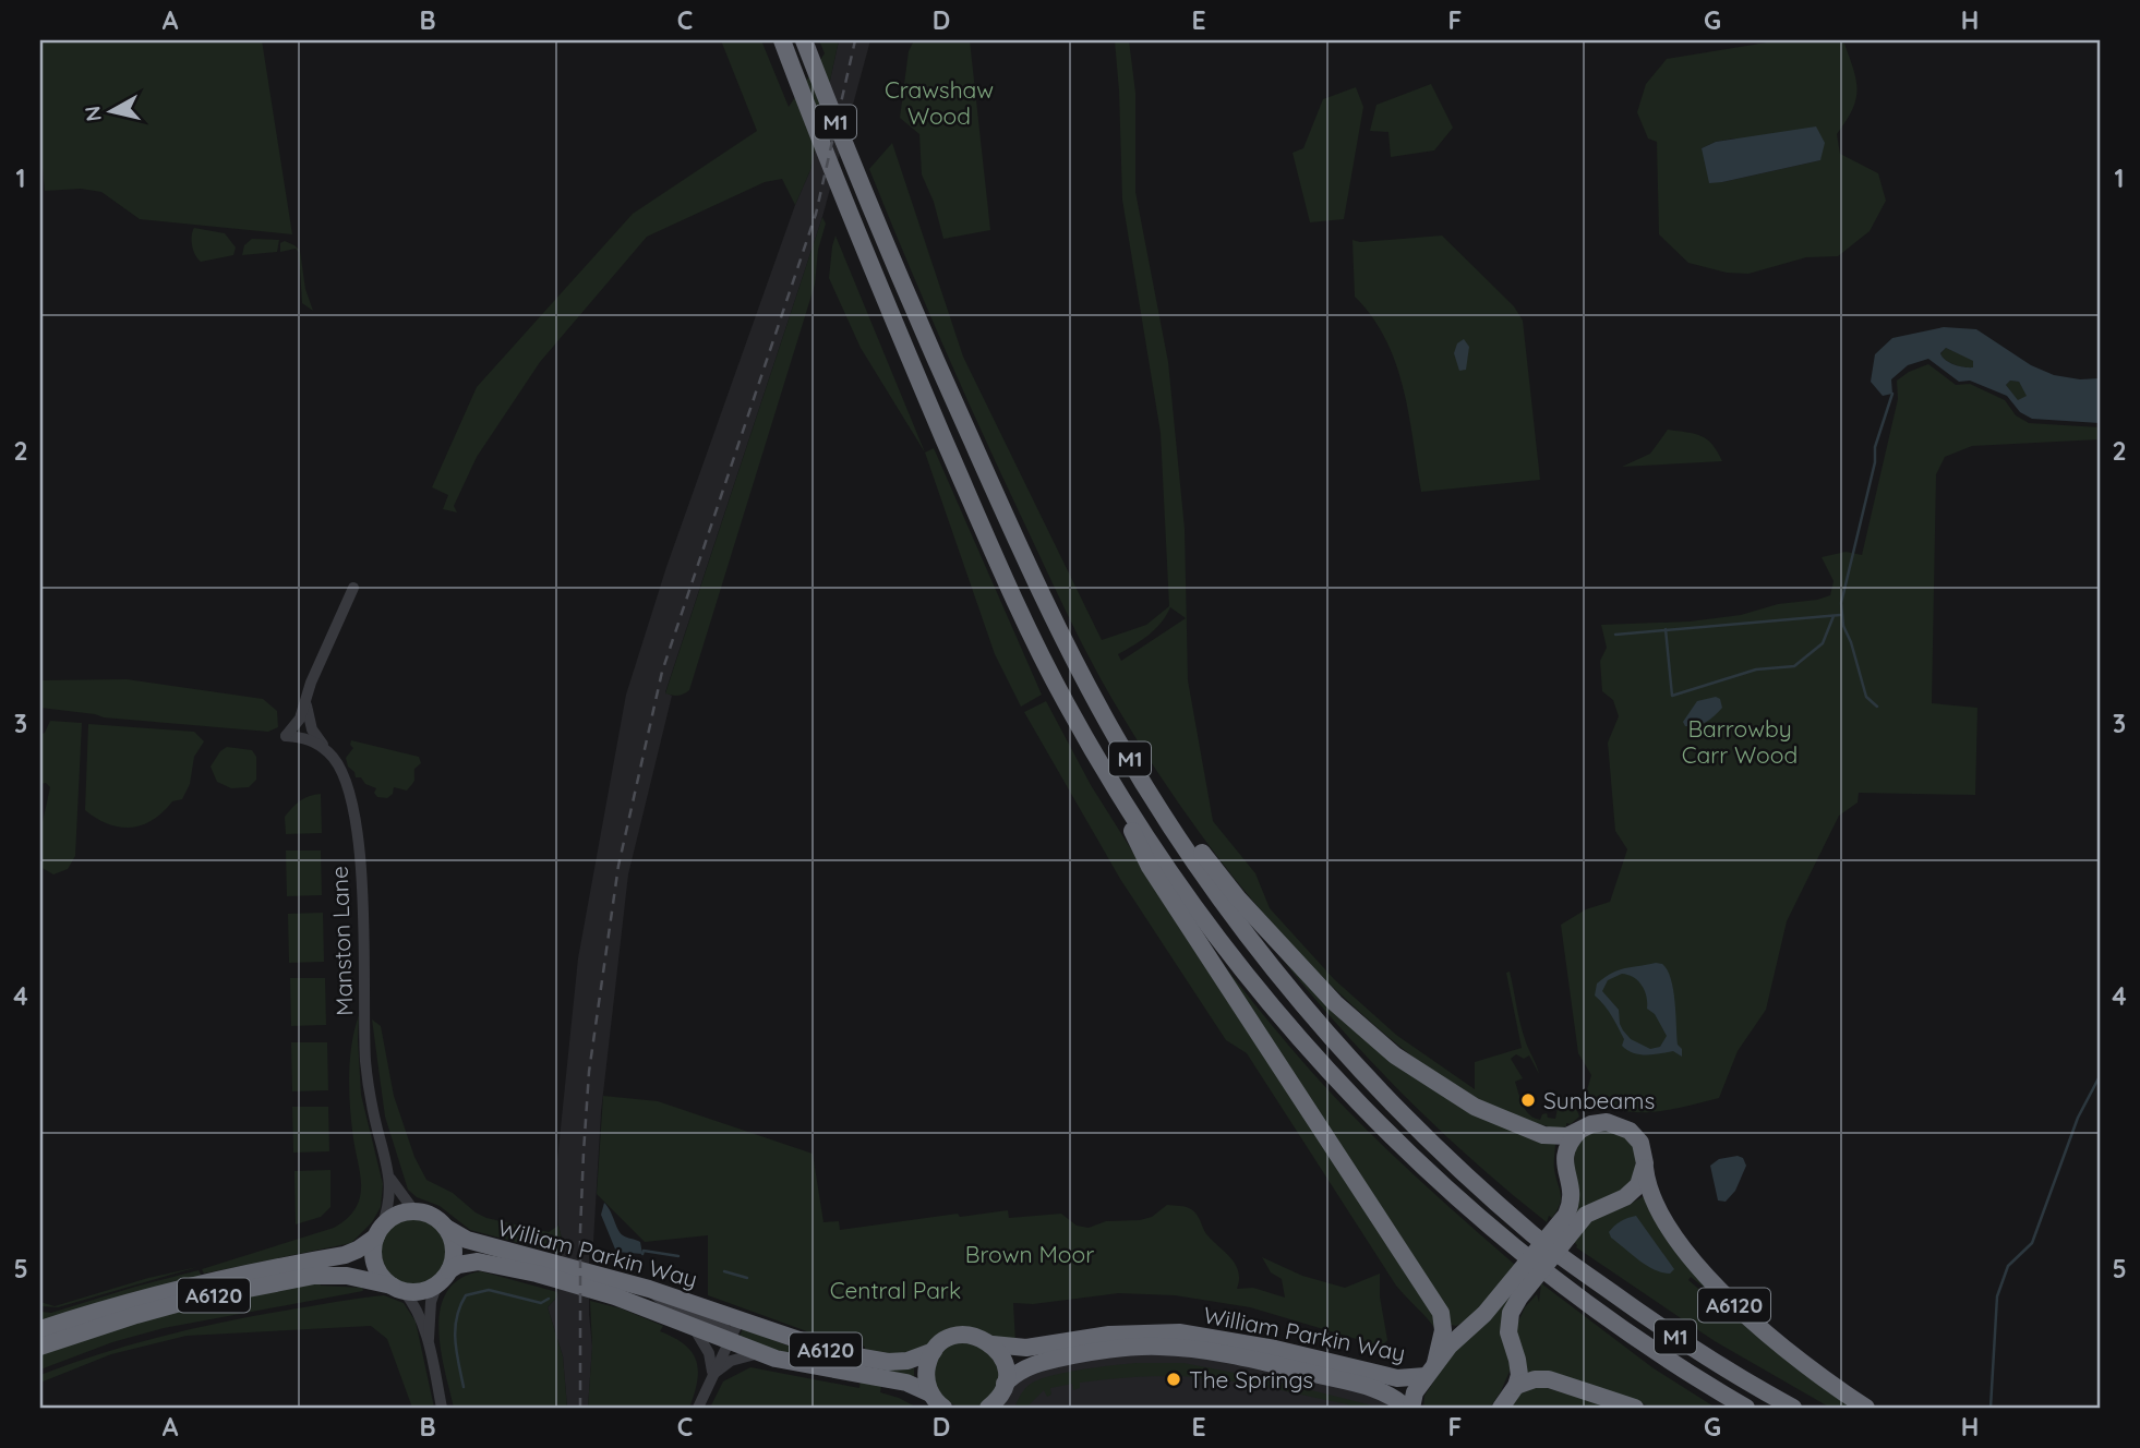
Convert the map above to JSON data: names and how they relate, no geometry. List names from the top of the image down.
{
  "streets": {
    "highway": ["M1", "William Parkin Way", "A6120"],
    "street": ["Manston Lane"]
  },
  "crossings": [
    ["M1", "William Parkin Way"],
    ["Manston Lane", "William Parkin Way"],
    ["Manston Lane", "A6120"],
    ["William Parkin Way", "A6120"]
  ],
  "parks": [
    "Crawshaw Wood",
    "Barrowby Carr Wood",
    "Brown Moor",
    "Central Park"
  ],
  "places": ["Sunbeams", "The Springs"],
  "north": "left",
  "grid": {
    "columns": [
      "A",
      "B",
      "C",
      "D",
      "E",
      "F",
      "G",
      "H"
    ],
    "rows": [
      "1",
      "2",
      "3",
      "4",
      "5"
    ]
  }
}
